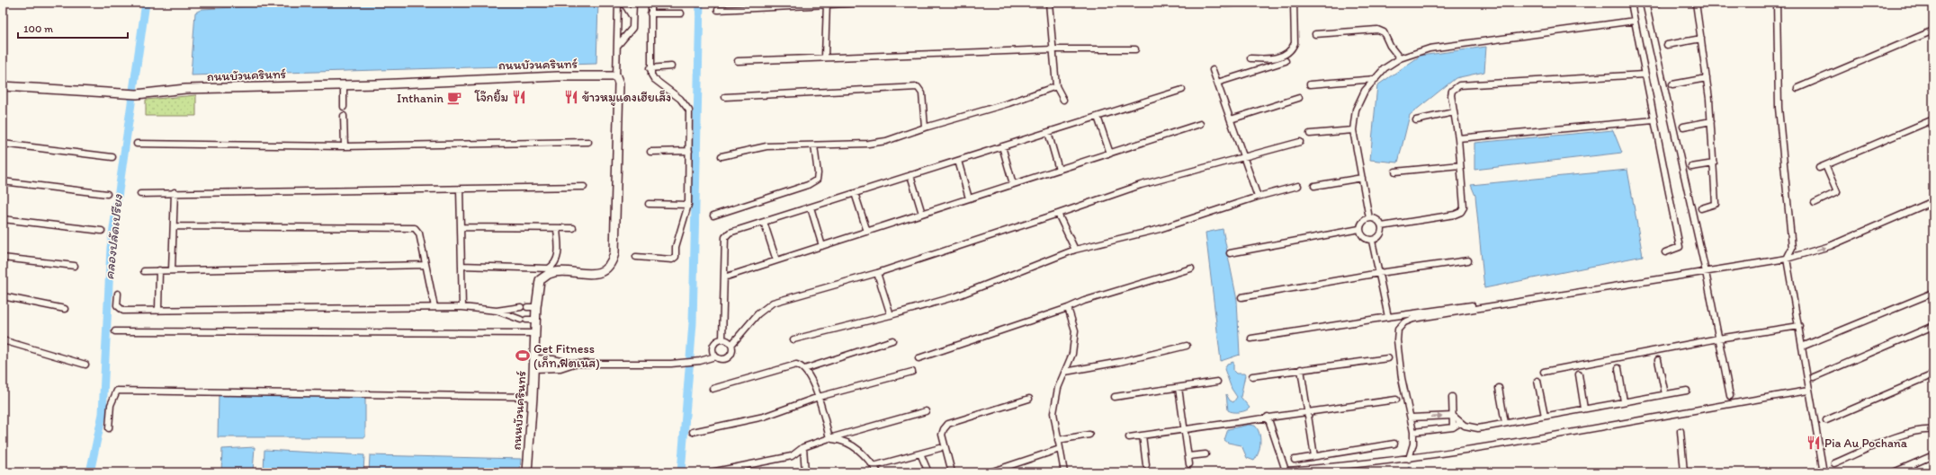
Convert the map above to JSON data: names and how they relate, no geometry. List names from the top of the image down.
{
  "streets": {
    "street": ["ถนนบัวนครินทร์"]
  },
  "water": ["คลองปลัดเปรียง"],
  "places": {
    "restaurant": ["โจ๊กยิ้ม", "ข้าวหมูแดงเฮียเส็ง", "Pia Au Pochana"],
    "cafe": ["Inthanin"],
    "sports": ["Get Fitness (เก็ท ฟิตเนส)"]
  },
  "scale_bar": "100 m"
}
